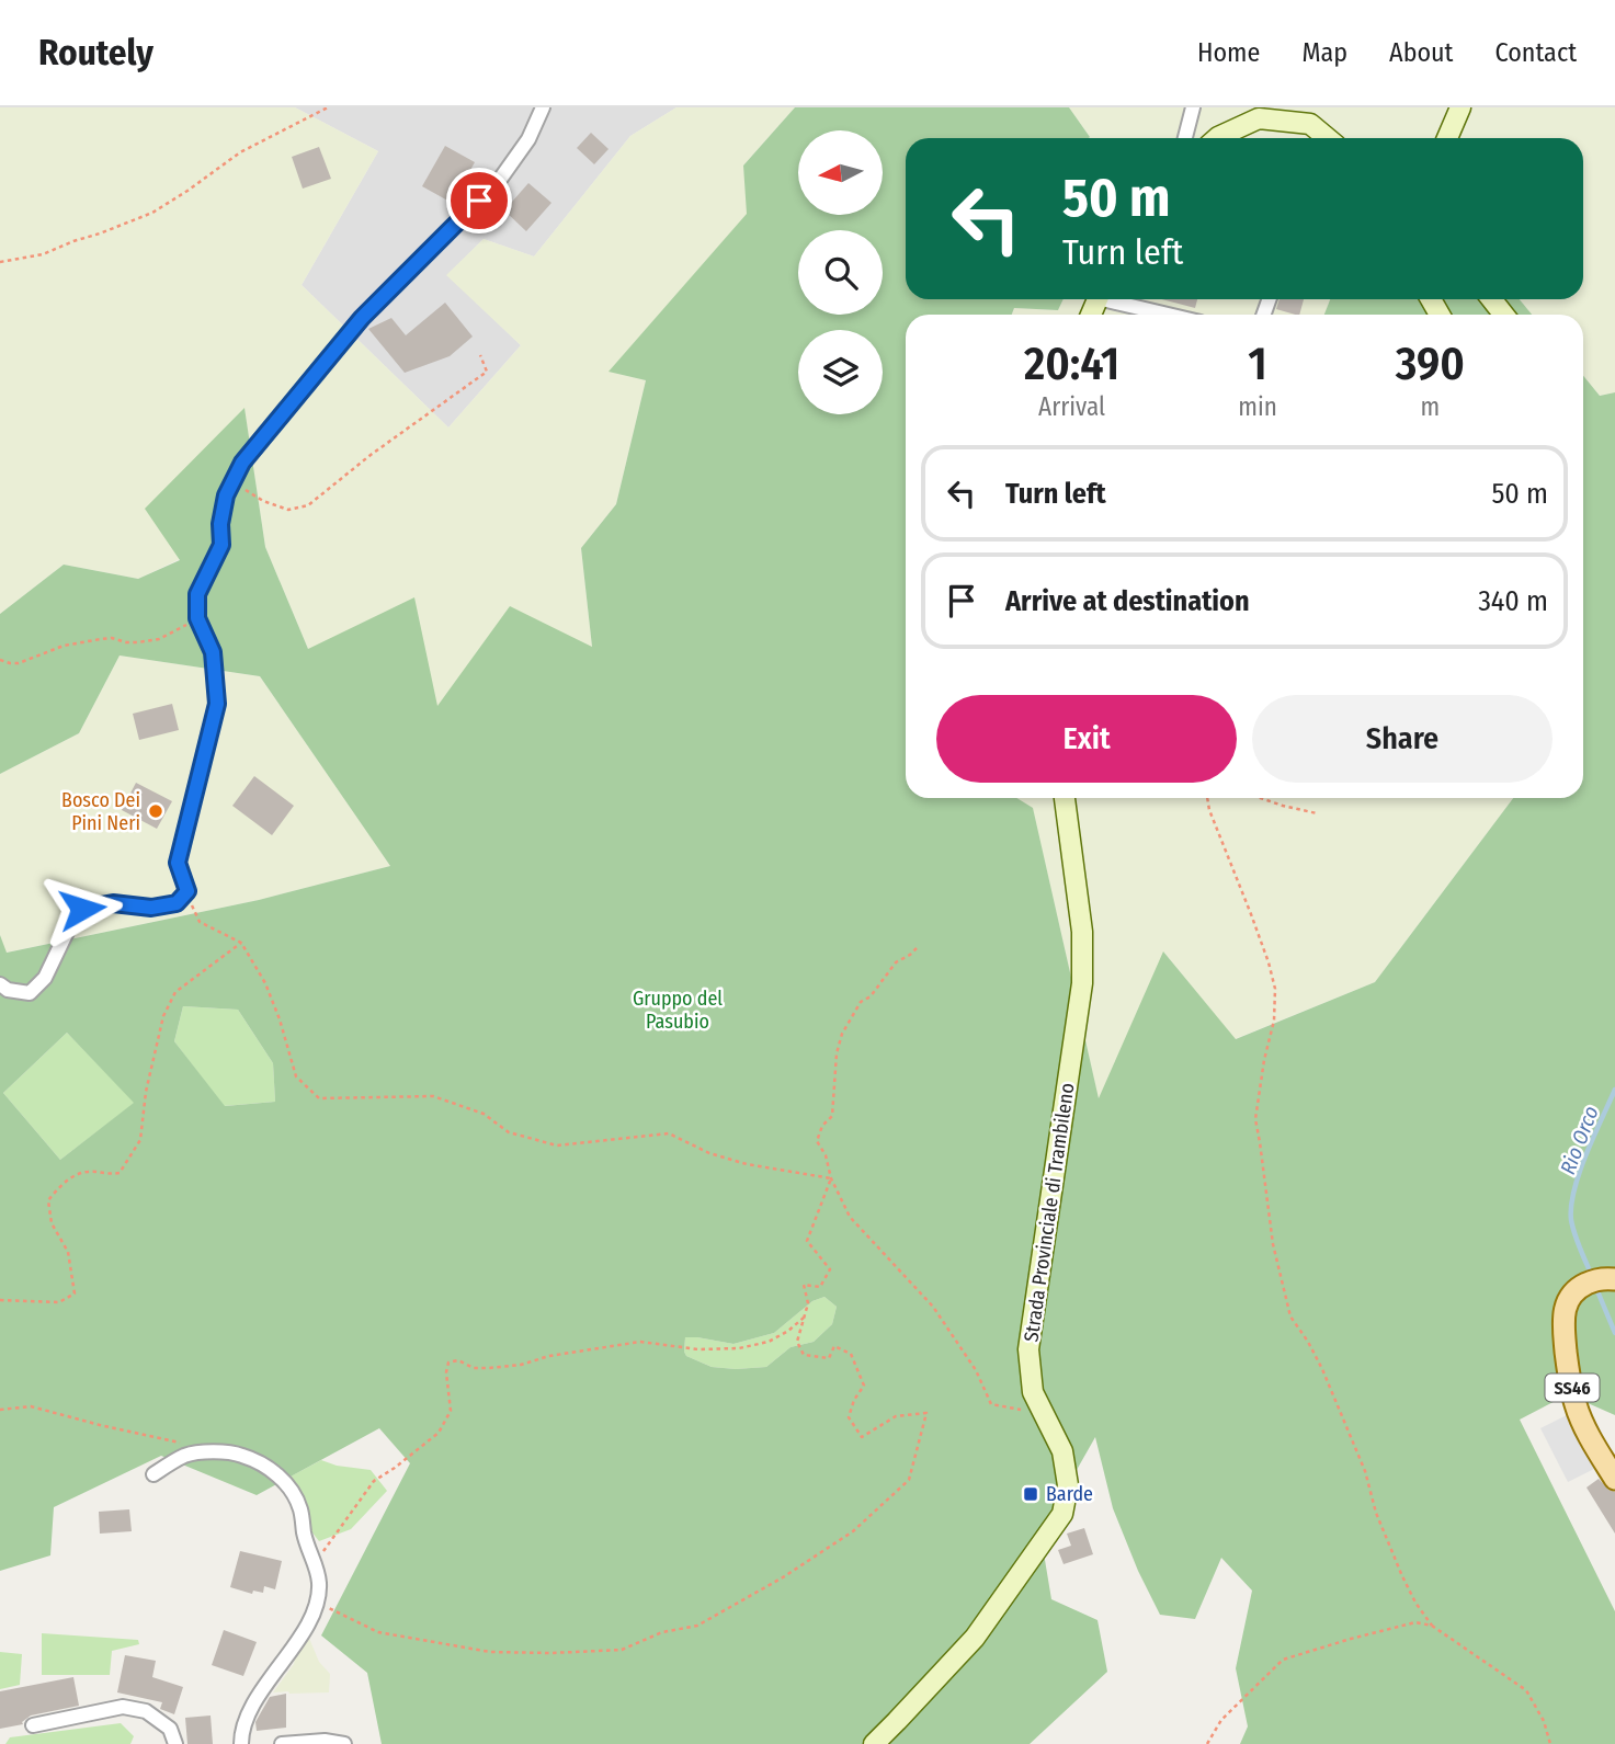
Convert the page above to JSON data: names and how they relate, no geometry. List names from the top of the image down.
{
  "streets": {
    "main road": ["SS46"],
    "street": ["Strada Provinciale di Trambileno"]
  },
  "water": ["Rio Orco"],
  "parks": ["Gruppo del Pasubio"],
  "places": {
    "other": ["Bosco Dei Pini Neri"],
    "transit": ["Barde"]
  },
  "north": "left",
  "page": {
    "header": "Routely",
    "nav": [
      "Home",
      "Map",
      "About",
      "Contact"
    ],
    "turn": ["50 m", "Turn left"],
    "eta": [
      "20:41",
      "Arrival",
      "1",
      "min",
      "390",
      "m"
    ],
    "list": [
      {
        "name": "Turn left",
        "value": "50 m"
      },
      {
        "name": "Arrive at destination",
        "value": "340 m"
      }
    ],
    "buttons": ["Exit", "Share"]
  }
}
